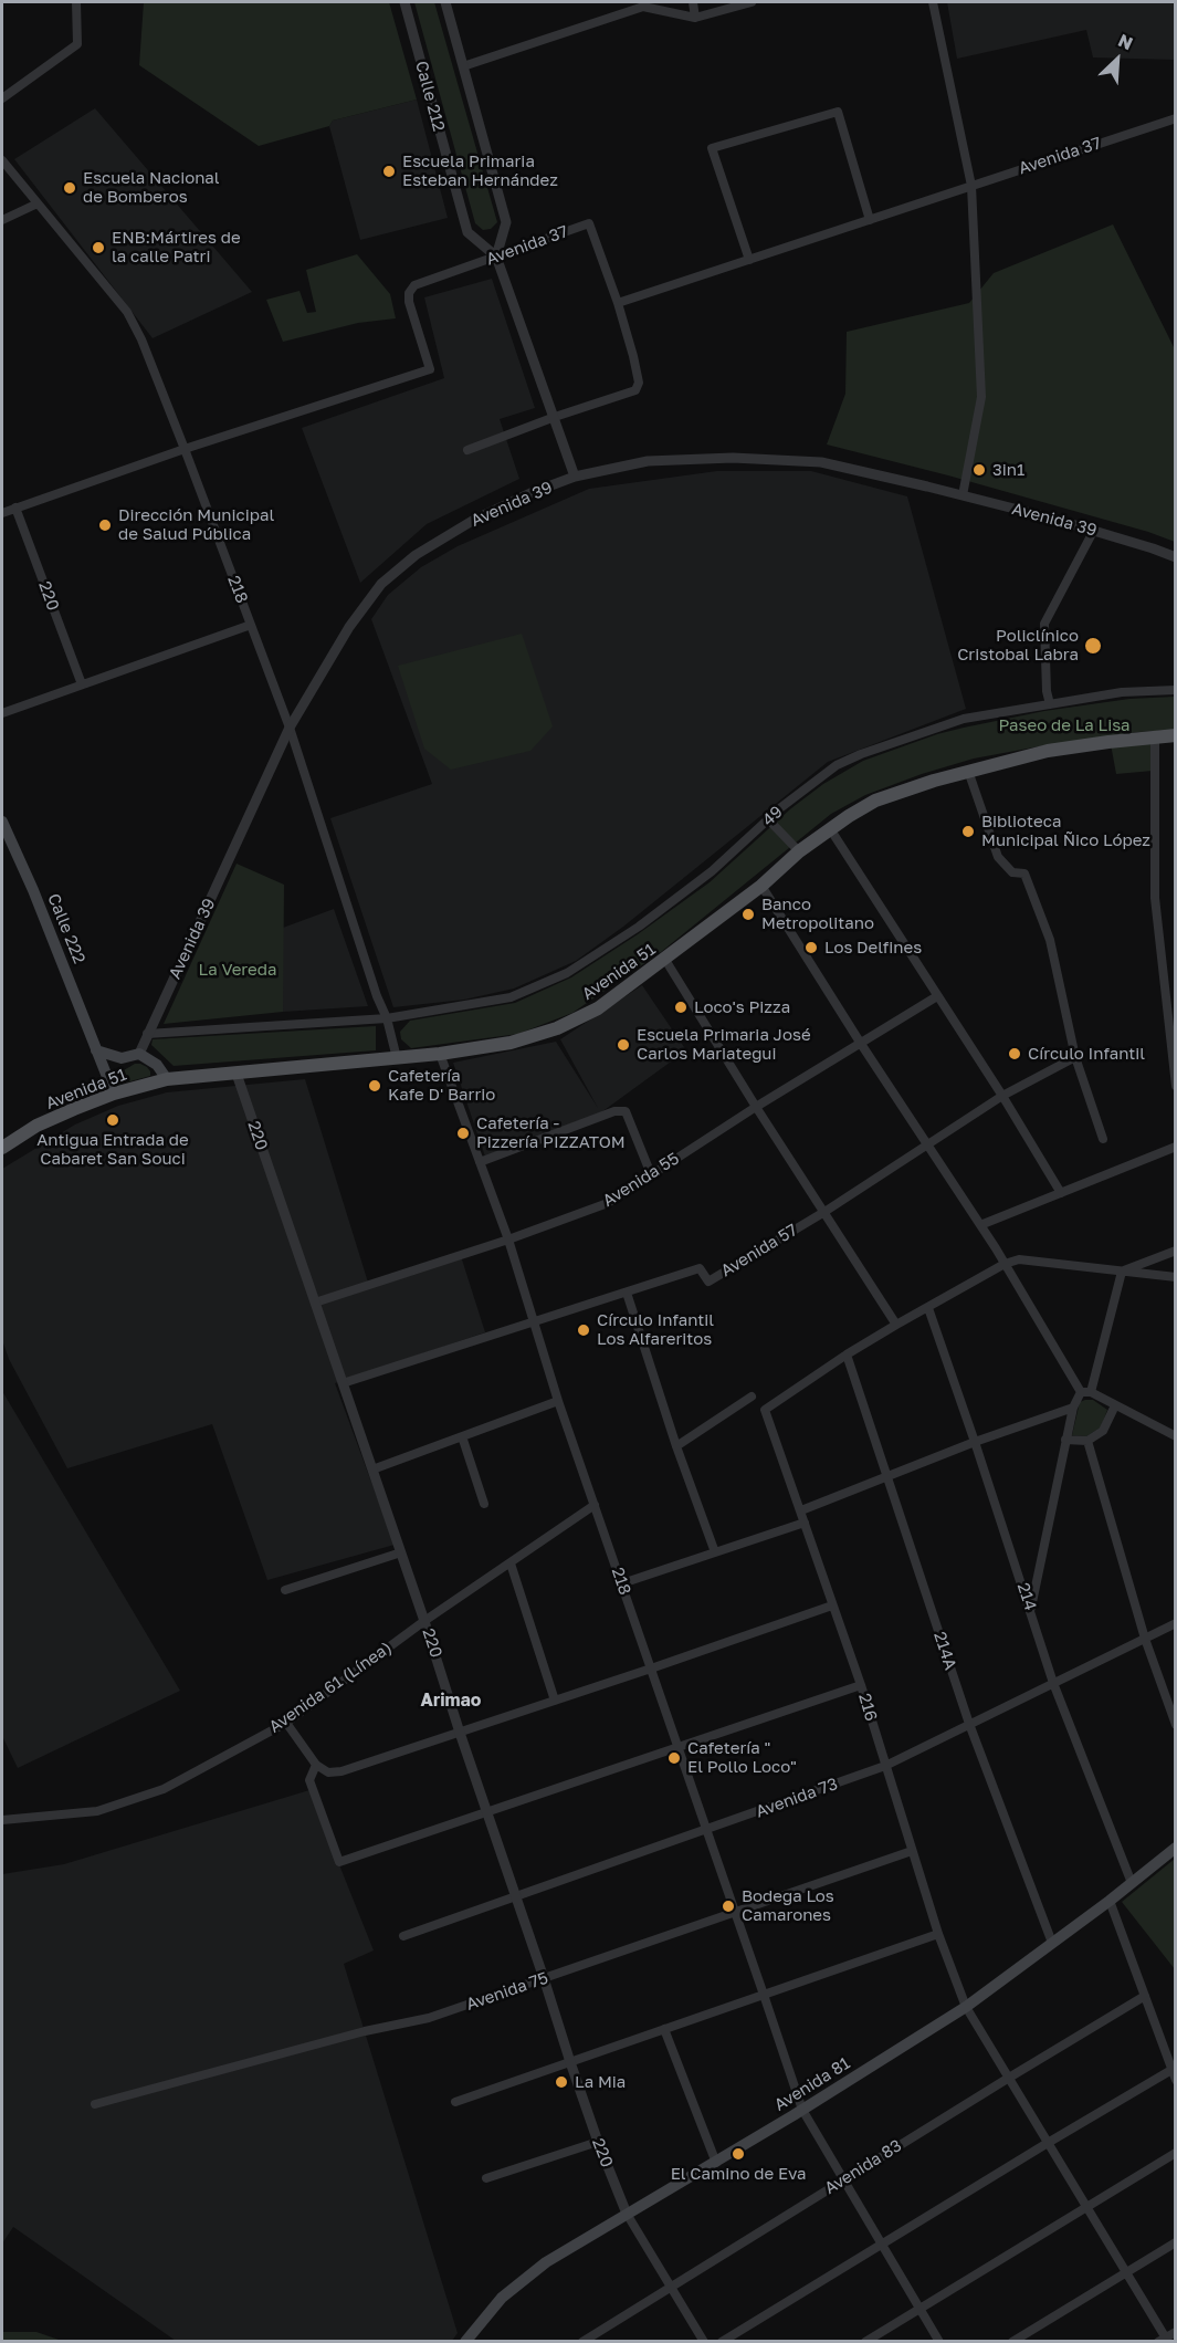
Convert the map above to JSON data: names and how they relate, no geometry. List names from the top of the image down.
{
  "streets": {
    "main road": ["Calle 222", "Avenida 51", "Avenida 81"],
    "street": [
      "Calle 212",
      "Avenida 37",
      "Avenida 39",
      "218",
      "220",
      "49",
      "Avenida 55",
      "Avenida 57",
      "214",
      "214A",
      "Avenida 61 (Línea)",
      "216",
      "Avenida 73",
      "Avenida 75",
      "Avenida 83"
    ]
  },
  "crossings": [
    ["Calle 212", "Avenida 37"],
    ["Calle 212", "Avenida 39"],
    ["Avenida 37", "218"],
    ["Avenida 37", "220"],
    ["Avenida 39", "218"],
    ["Avenida 39", "49"],
    ["218", "49"],
    ["218", "Avenida 51"],
    ["218", "Avenida 55"],
    ["218", "Avenida 57"],
    ["218", "Avenida 61 (Línea)"],
    ["218", "Avenida 73"],
    ["218", "Avenida 75"],
    ["218", "Avenida 81"],
    ["218", "Avenida 83"],
    ["220", "Avenida 51"],
    ["220", "Avenida 55"],
    ["220", "Avenida 57"],
    ["220", "Avenida 61 (Línea)"],
    ["220", "Avenida 73"],
    ["220", "Avenida 75"],
    ["220", "Avenida 81"],
    ["Calle 222", "Avenida 51"],
    ["214", "Avenida 73"],
    ["214", "Avenida 81"],
    ["214A", "216"],
    ["214A", "Avenida 73"],
    ["214A", "Avenida 81"],
    ["216", "Avenida 73"],
    ["216", "Avenida 75"],
    ["216", "Avenida 81"],
    ["216", "Avenida 83"]
  ],
  "districts": ["Arimao"],
  "parks": ["Paseo de La Lisa", "La Vereda"],
  "places": [
    "Escuela Primaria Esteban Hernández",
    "Escuela Nacional de Bomberos",
    "ENB:Mártires de la calle Patri",
    "3in1",
    "Dirección Municipal de Salud Pública",
    "Policlínico Cristobal Labra",
    "Biblioteca Municipal Ñico López",
    "Banco Metropolitano",
    "Los Delfines",
    "Loco's Pizza",
    "Escuela Primaria José Carlos Mariategui",
    "Círculo Infantil",
    "Cafetería Kafe D' Barrio",
    "Antigua Entrada de Cabaret San Souci",
    "Cafetería - Pizzería PIZZATOM",
    "Círculo Infantil Los Alfareritos",
    "Cafetería \" El Pollo Loco\"",
    "Bodega Los Camarones",
    "La Mia",
    "El Camino de Eva"
  ],
  "north": "top right"
}
